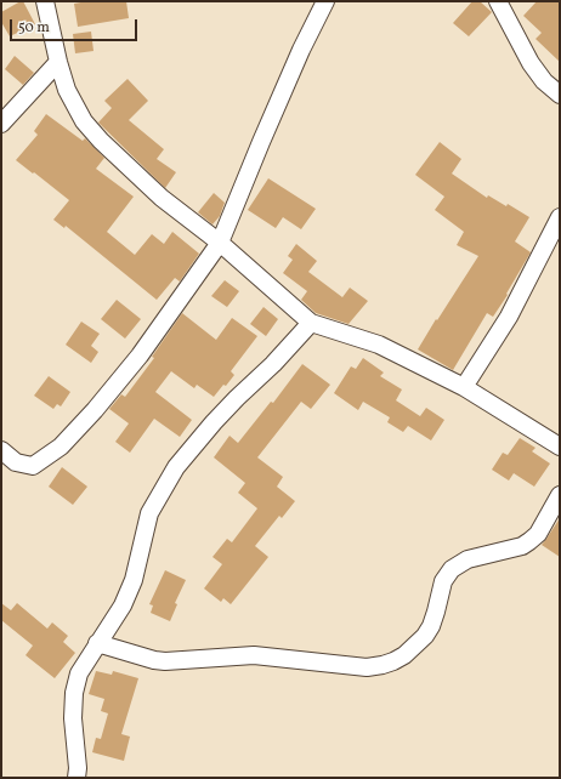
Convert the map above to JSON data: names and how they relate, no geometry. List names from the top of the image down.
{
  "scale_bar": "50 m"
}
